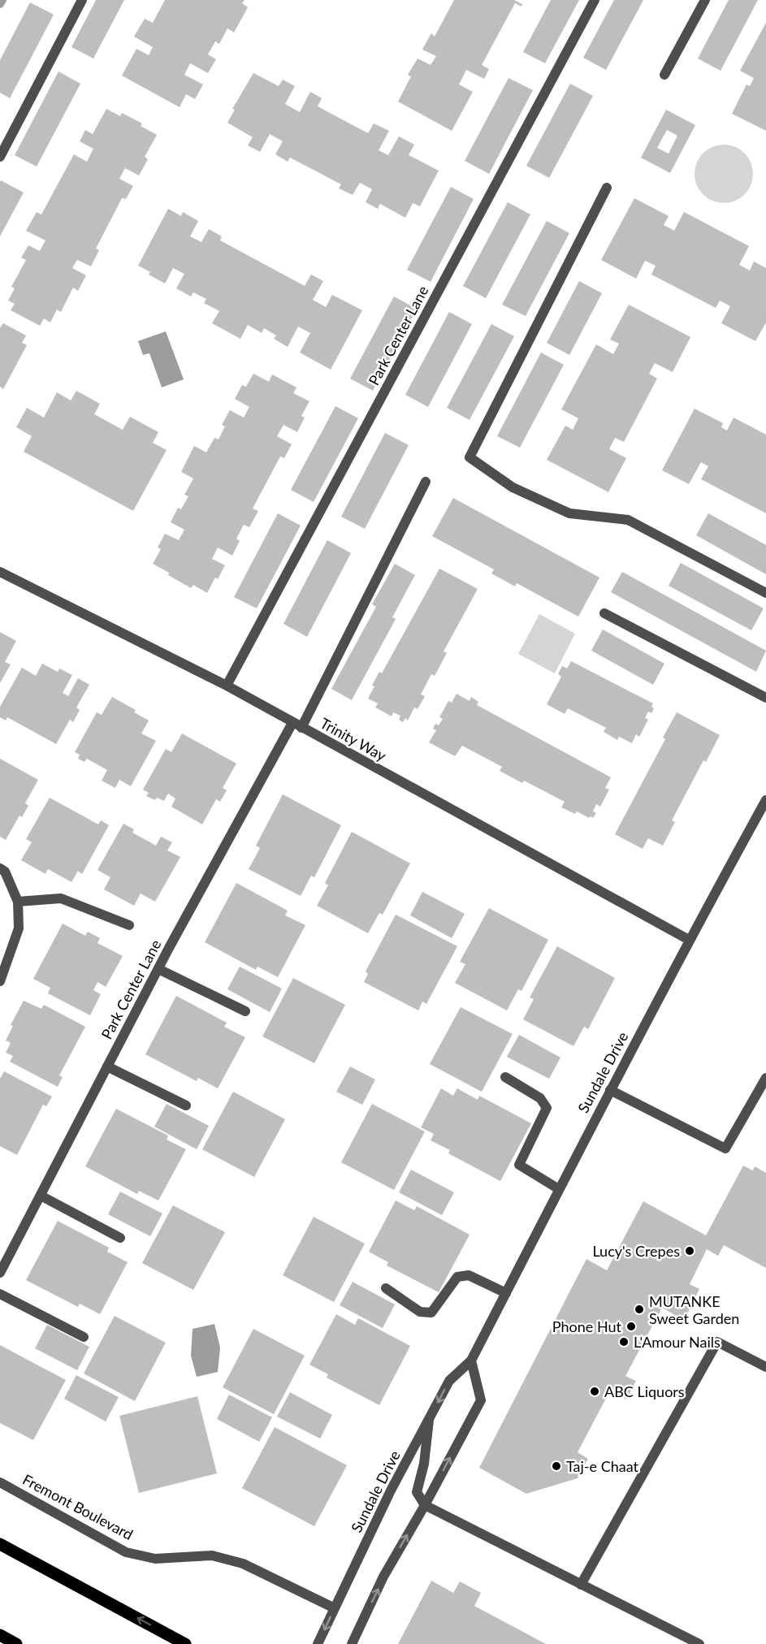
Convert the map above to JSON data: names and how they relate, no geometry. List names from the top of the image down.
{
  "streets": {
    "street": [
      "Park Center Lane",
      "Trinity Way",
      "Sundale Drive",
      "Fremont Boulevard"
    ]
  },
  "crossings": [
    ["Park Center Lane", "Trinity Way"],
    ["Trinity Way", "Sundale Drive"],
    ["Sundale Drive", "Fremont Boulevard"]
  ],
  "places": [
    "Lucy's Crepes",
    "MUTANKE Sweet Garden",
    "Phone Hut",
    "L'Amour Nails",
    "ABC Liquors",
    "Taj-e Chaat"
  ]
}
